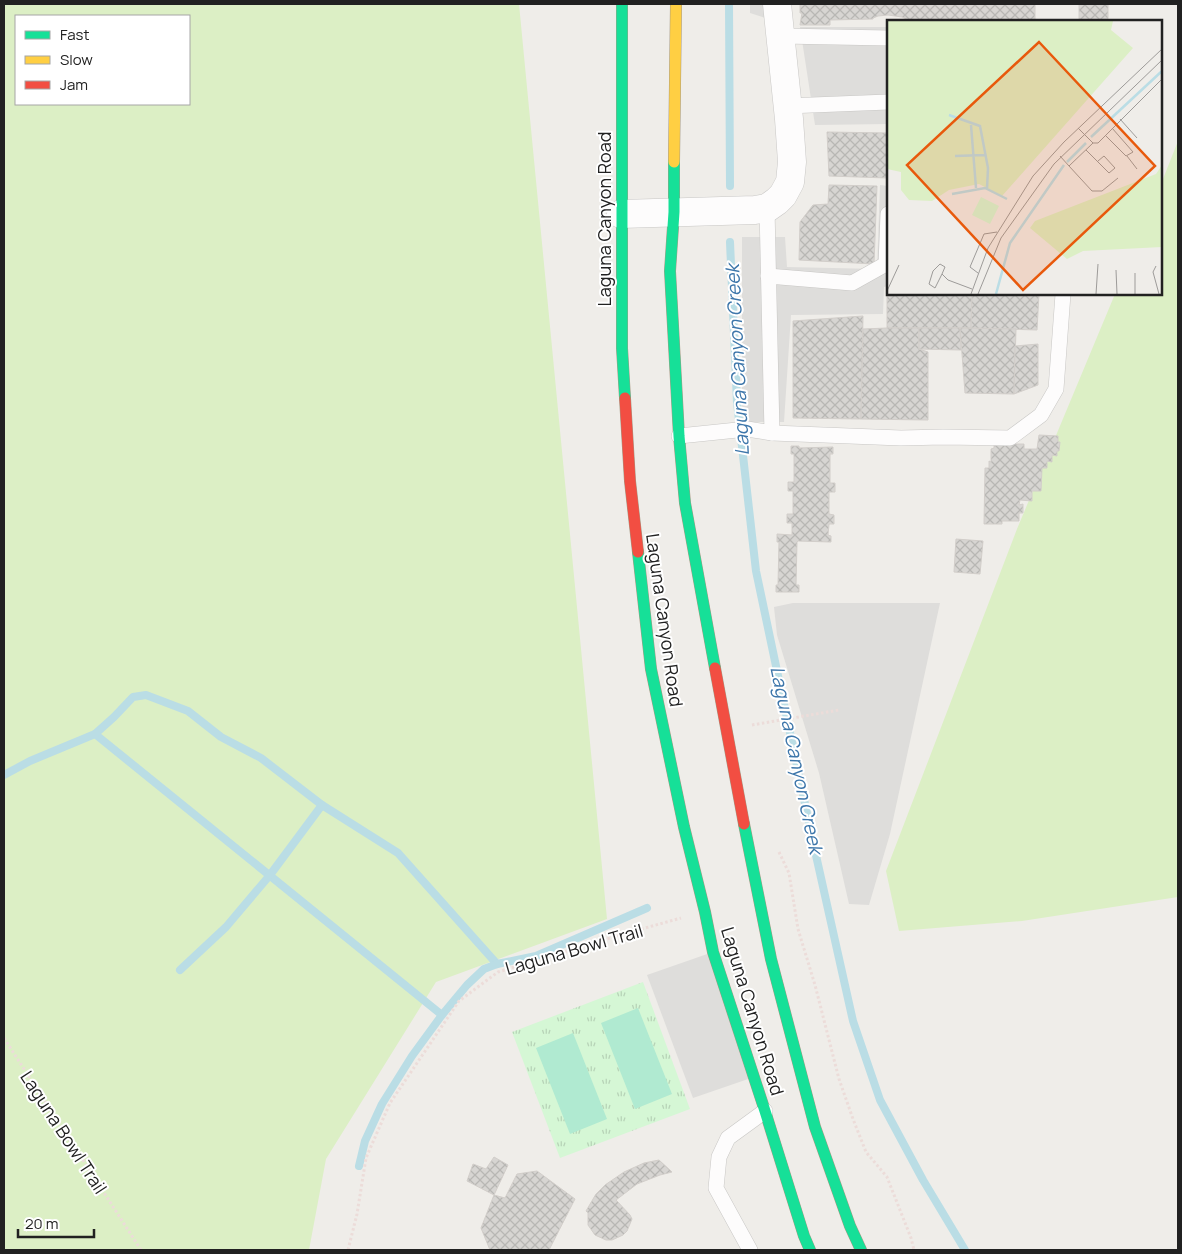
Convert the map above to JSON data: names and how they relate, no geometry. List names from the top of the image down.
{
  "streets": {
    "main road": ["Laguna Canyon Road"],
    "path": ["Laguna Bowl Trail"]
  },
  "crossings": [
    ["Laguna Canyon Road", "Laguna Bowl Trail"]
  ],
  "water": ["Laguna Canyon Creek"],
  "legend": ["Fast", "Slow", "Jam"],
  "scale_bar": "20 m"
}
